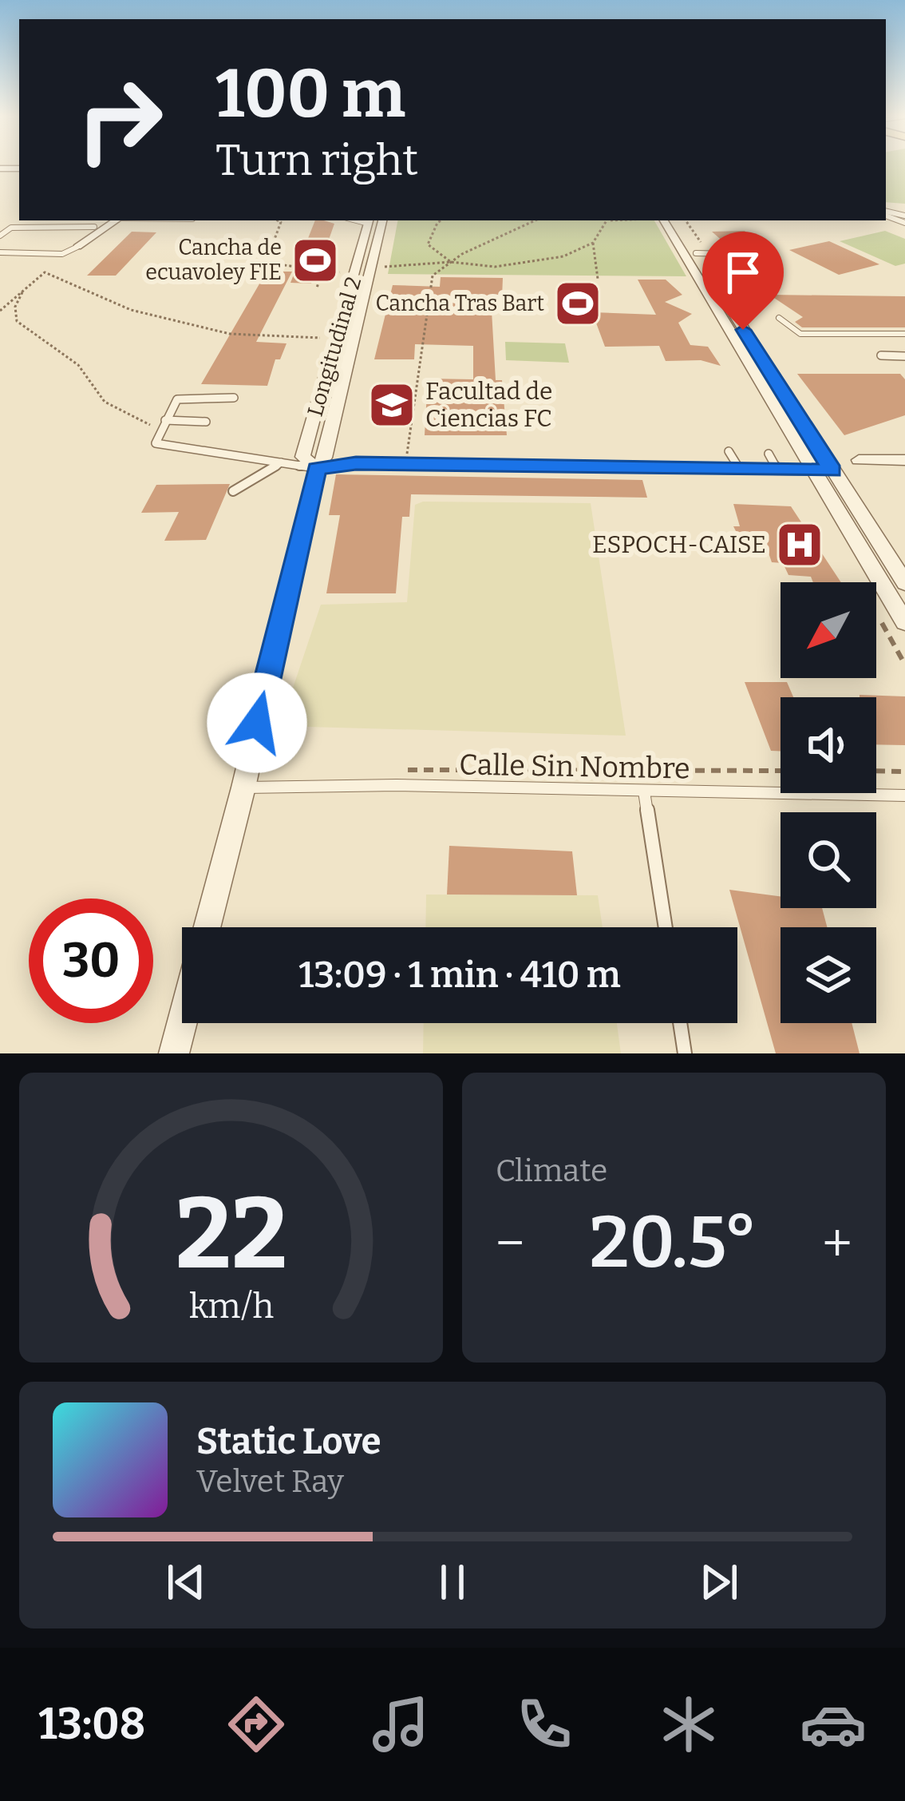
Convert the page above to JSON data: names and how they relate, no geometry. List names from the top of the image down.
{
  "streets": {
    "street": ["Longitudinal 2"],
    "lane": ["Calle Sin Nombre"]
  },
  "crossings": [
    ["Longitudinal 2", "Calle Sin Nombre"]
  ],
  "places": {
    "sports": ["Cancha de ecuavoley FIE", "Cancha Tras Bart"],
    "school or university": ["Facultad de Ciencias FC"],
    "hospital": ["ESPOCH-CAISE"]
  },
  "north": "bottom left",
  "page": {
    "turn": ["100 m", "Turn right"],
    "limit": "30",
    "trip": "13:09 · 1 min · 410 m",
    "tile": "Climate",
    "heat": ["−", "20.5°", "+"],
    "song": ["Static Love", "Velvet Ray"],
    "tabs": "13:08",
    "gauge": ["22", "km/h"]
  }
}
